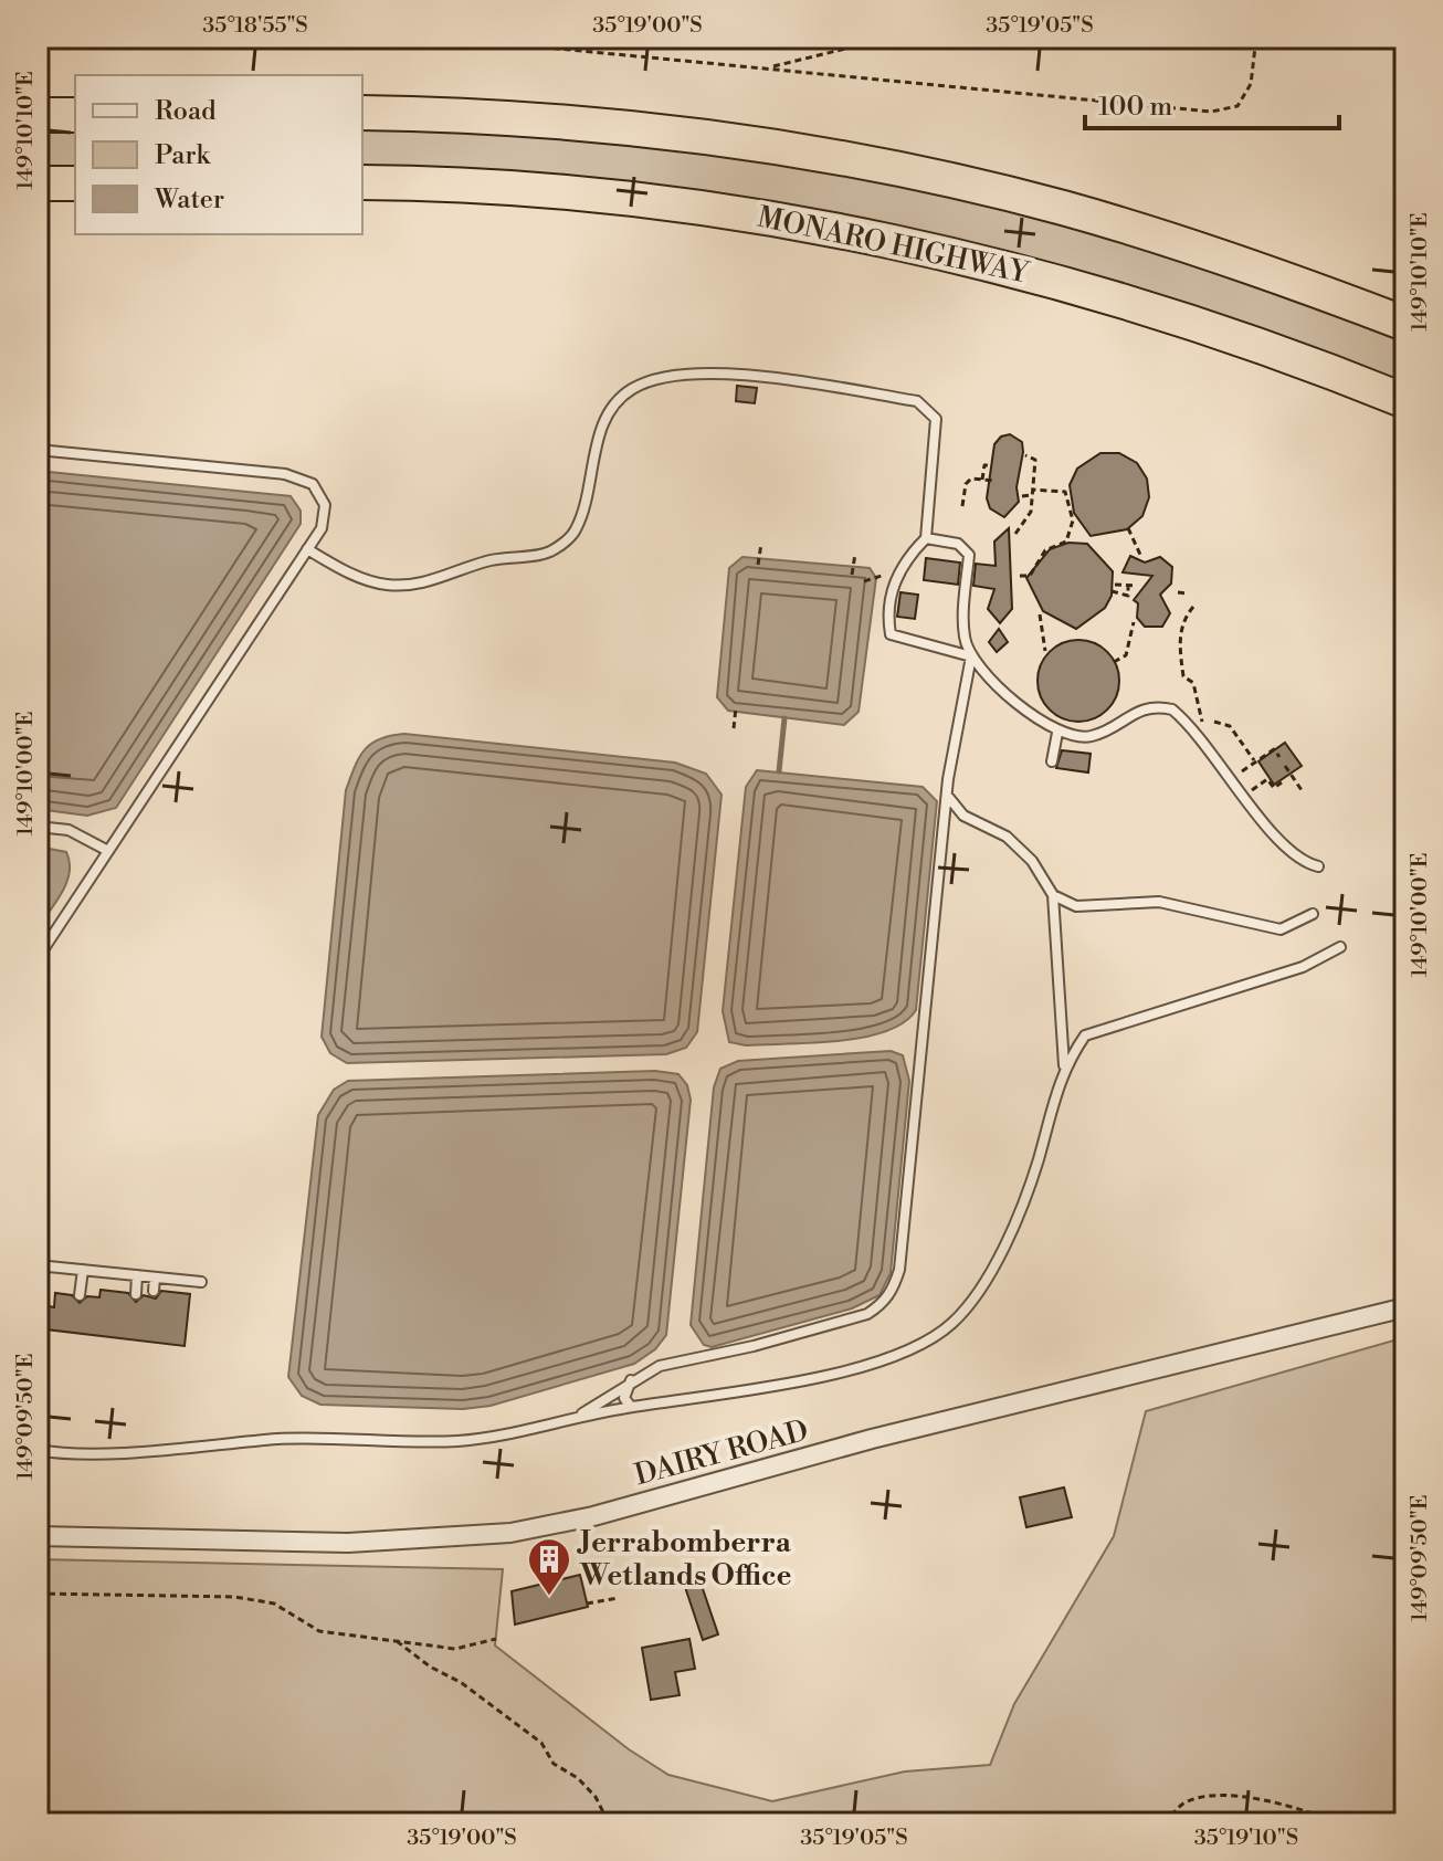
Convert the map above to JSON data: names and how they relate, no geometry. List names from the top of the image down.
{
  "streets": {
    "highway": ["MONARO HIGHWAY"],
    "street": ["DAIRY ROAD"]
  },
  "places": {
    "building": ["Jerrabomberra Wetlands Office"]
  },
  "legend": ["Road", "Park", "Water"],
  "scale_bar": "100 m",
  "coordinates": [
    "35°18'55\"S",
    "35°19'00\"S",
    "35°19'05\"S",
    "149°10'10\"E",
    "149°10'00\"E",
    "149°09'50\"E",
    "35°19'10\"S"
  ]
}
